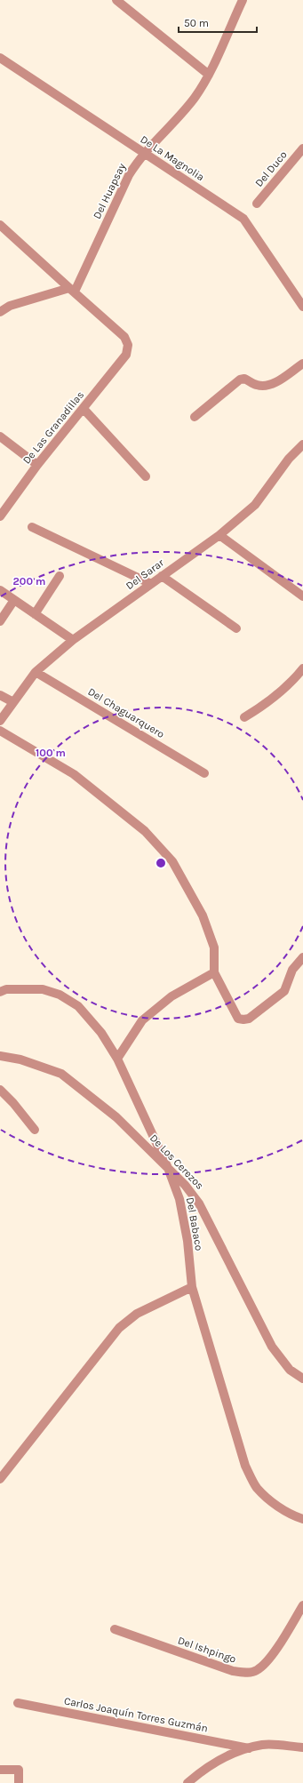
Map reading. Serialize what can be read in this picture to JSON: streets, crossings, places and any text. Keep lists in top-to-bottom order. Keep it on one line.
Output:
{"streets":{"street":["De La Magnolia","Del Duco","Del Huapsay","De Las Granadillas","Del Sarar","Del Chaguarquero","De Los Cerezos","Del Babaco","Del Ishpingo","Carlos Joaquín Torres Guzmán"]},"crossings":[["De La Magnolia","Del Huapsay"],["Del Huapsay","De Las Granadillas"],["Del Sarar","Del Chaguarquero"],["De Los Cerezos","Del Babaco"]],"scale_bar":"50 m","rings":["200 m","100 m"]}
